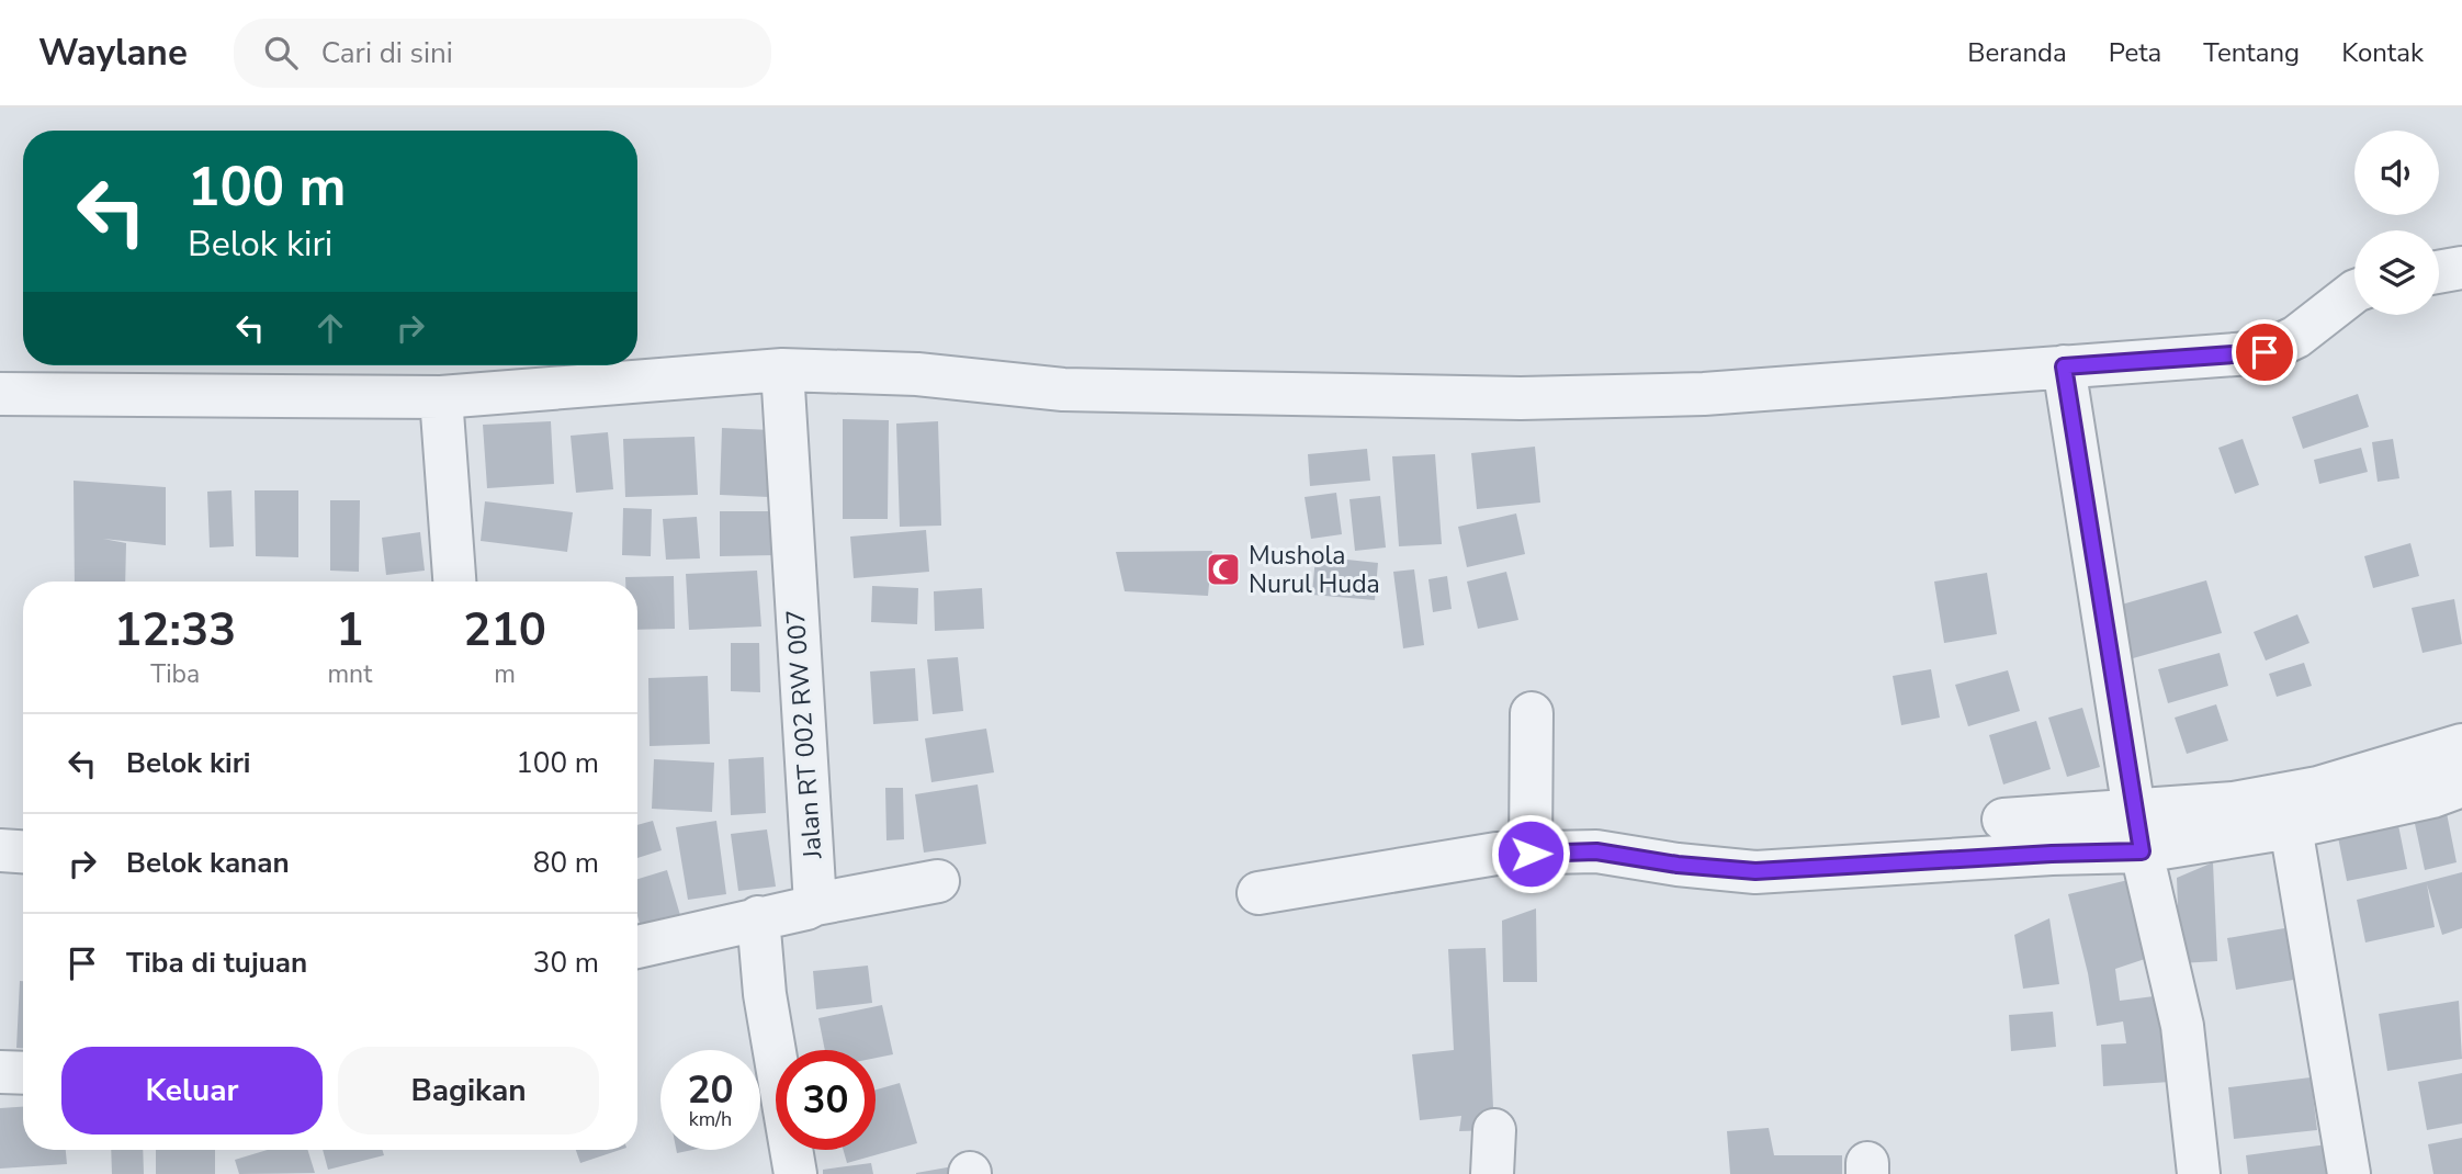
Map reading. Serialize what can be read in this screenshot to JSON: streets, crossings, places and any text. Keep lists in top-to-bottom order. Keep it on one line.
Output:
{"streets":{"street":["Jalan RT 002 RW 007"]},"places":{"mosque":["Mushola Nurul Huda"]},"page":{"header":"Waylane","search":"Cari di sini","nav":["Beranda","Peta","Tentang","Kontak"],"turn":["100 m","Belok kiri"],"eta":["12:33","Tiba","1","mnt","210","m"],"list":[{"name":"Belok kiri","value":"100 m"},{"name":"Belok kanan","value":"80 m"},{"name":"Tiba di tujuan","value":"30 m"}],"buttons":["Keluar","Bagikan"],"speed":"20 km/h","limit":"30"}}
